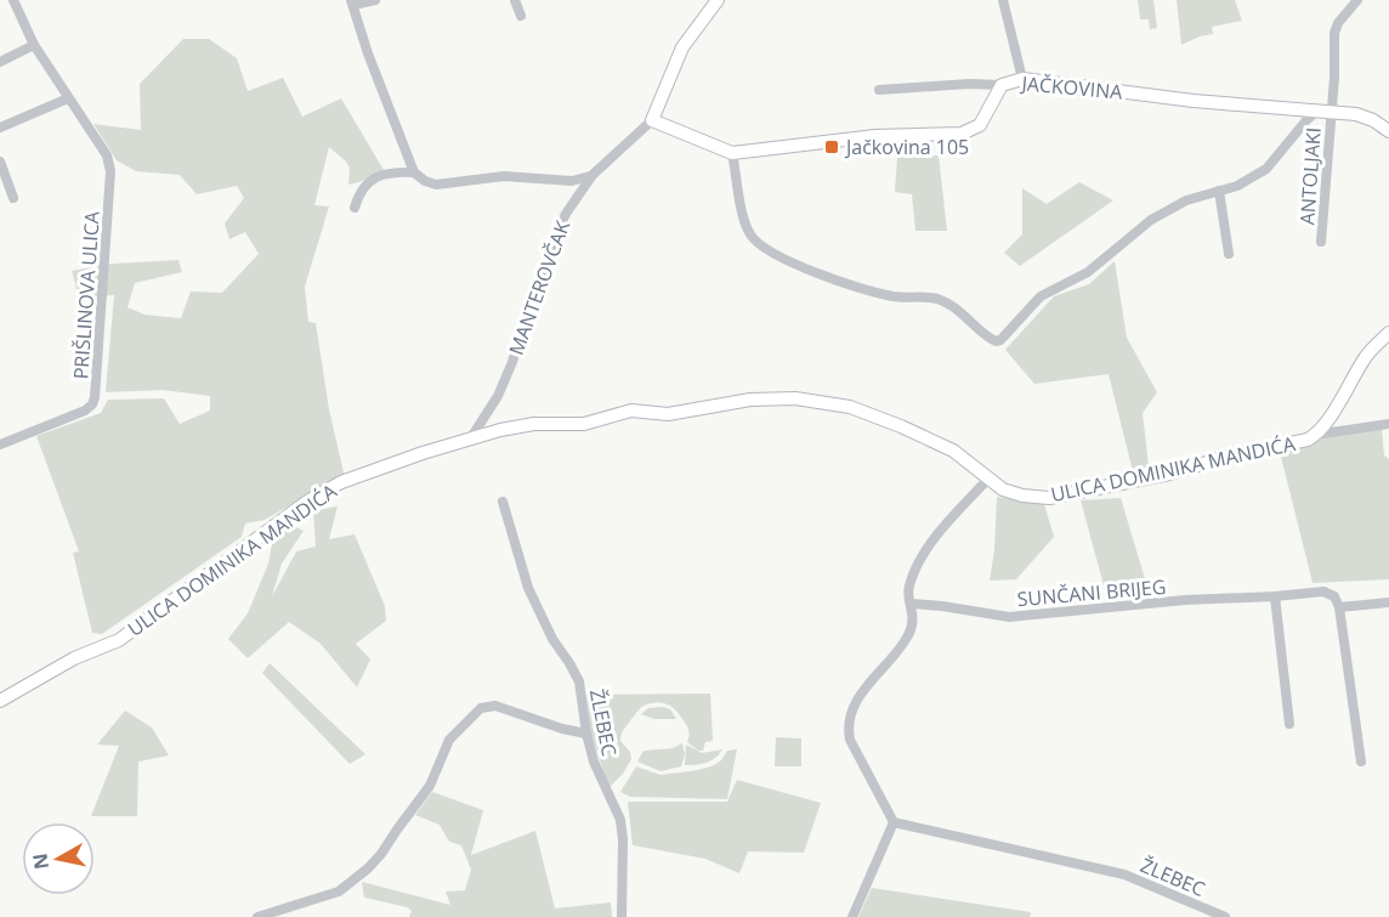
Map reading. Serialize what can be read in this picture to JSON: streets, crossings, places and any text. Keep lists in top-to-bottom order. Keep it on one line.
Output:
{"streets":{"street":["JAČKOVINA","ANTOLJAKI","MANTEROVČAK","PRIŠLINOVA ULICA","ULICA DOMINIKA MANDIĆA","SUNČANI BRIJEG","ŽLEBEC"]},"crossings":[["JAČKOVINA","ANTOLJAKI"],["JAČKOVINA","MANTEROVČAK"],["MANTEROVČAK","ULICA DOMINIKA MANDIĆA"]],"places":{"transit":["Jačkovina 105"]},"north":"left"}
